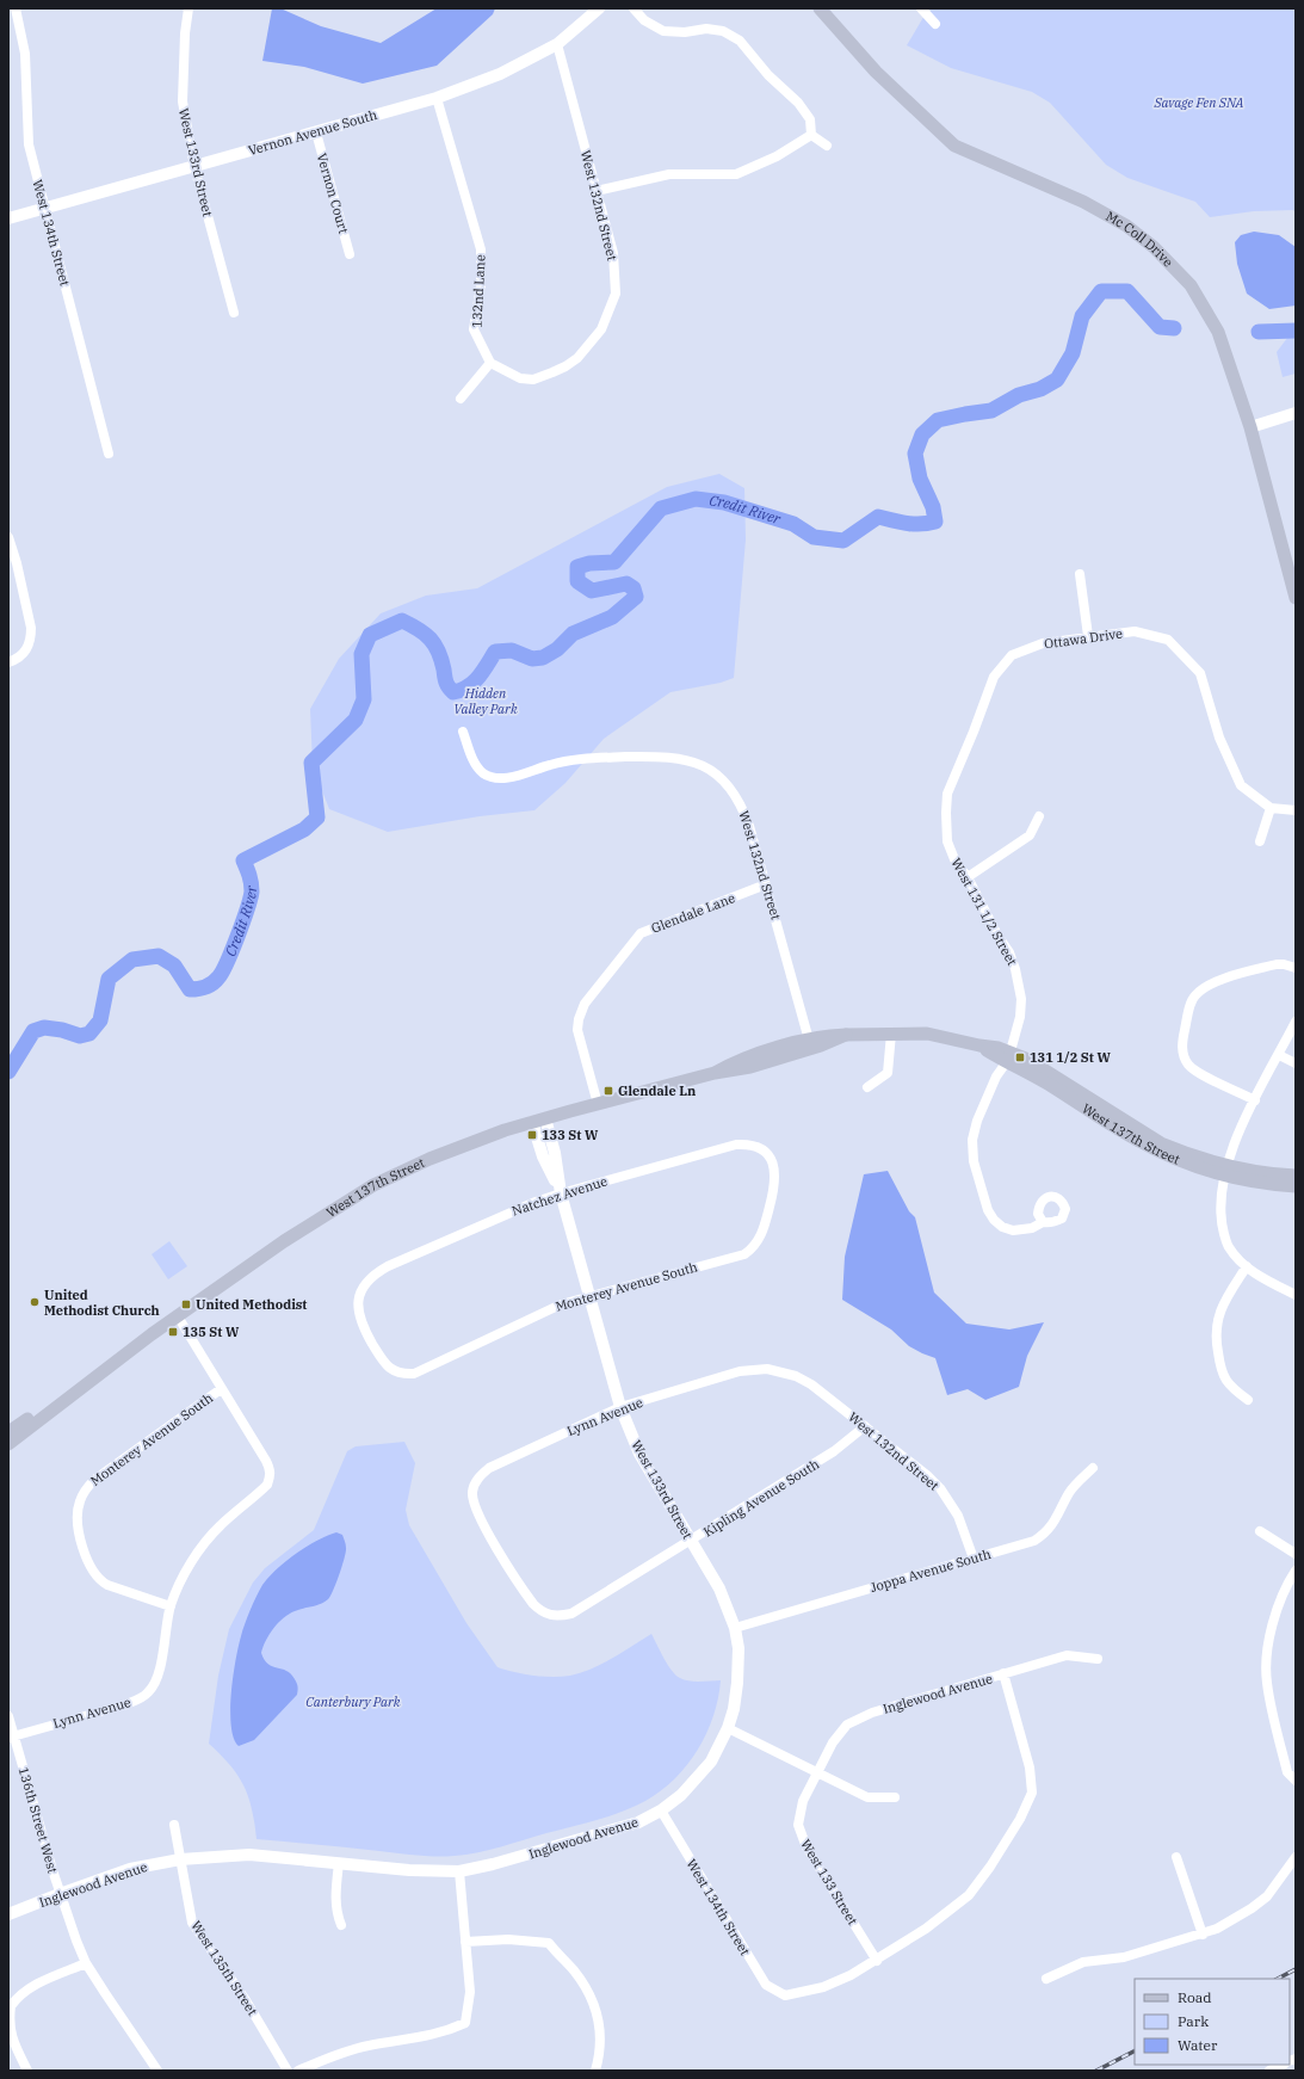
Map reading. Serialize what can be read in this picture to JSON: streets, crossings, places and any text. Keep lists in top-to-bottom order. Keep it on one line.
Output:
{"streets":{"main road":["Mc Coll Drive","West 137th Street"],"street":["Vernon Avenue South","West 133rd Street","Vernon Court","West 132nd Street","West 134th Street","132nd Lane","Ottawa Drive","West 131 1/2 Street","Glendale Lane","Natchez Avenue","Monterey Avenue South","Lynn Avenue","Kipling Avenue South","Joppa Avenue South","Inglewood Avenue","136th Street West","West 133 Street","West 135th Street"]},"crossings":[["Vernon Avenue South","West 133rd Street"],["Vernon Avenue South","Vernon Court"],["Vernon Avenue South","West 132nd Street"],["Vernon Avenue South","West 134th Street"],["Vernon Avenue South","132nd Lane"],["West 133rd Street","West 137th Street"],["West 133rd Street","Natchez Avenue"],["West 133rd Street","Monterey Avenue South"],["West 133rd Street","Lynn Avenue"],["West 133rd Street","Kipling Avenue South"],["West 133rd Street","Joppa Avenue South"],["West 133rd Street","Inglewood Avenue"],["West 132nd Street","132nd Lane"],["West 132nd Street","Glendale Lane"],["West 132nd Street","West 137th Street"],["West 132nd Street","Lynn Avenue"],["West 132nd Street","Kipling Avenue South"],["West 132nd Street","Joppa Avenue South"],["West 134th Street","Inglewood Avenue"],["West 134th Street","West 133 Street"],["Ottawa Drive","West 131 1/2 Street"],["West 131 1/2 Street","West 137th Street"],["Glendale Lane","West 137th Street"],["Natchez Avenue","Monterey Avenue South"],["Monterey Avenue South","Lynn Avenue"],["Lynn Avenue","Kipling Avenue South"],["Lynn Avenue","136th Street West"],["Inglewood Avenue","136th Street West"],["Inglewood Avenue","West 133 Street"],["Inglewood Avenue","West 135th Street"]],"water":["Credit River"],"parks":["Savage Fen SNA","Hidden Valley Park","Canterbury Park"],"places":{"transit":["131 1/2 St W","Glendale Ln","133 St W","United Methodist","135 St W"],"other":["United Methodist Church"]},"legend":["Road","Park","Water"]}
